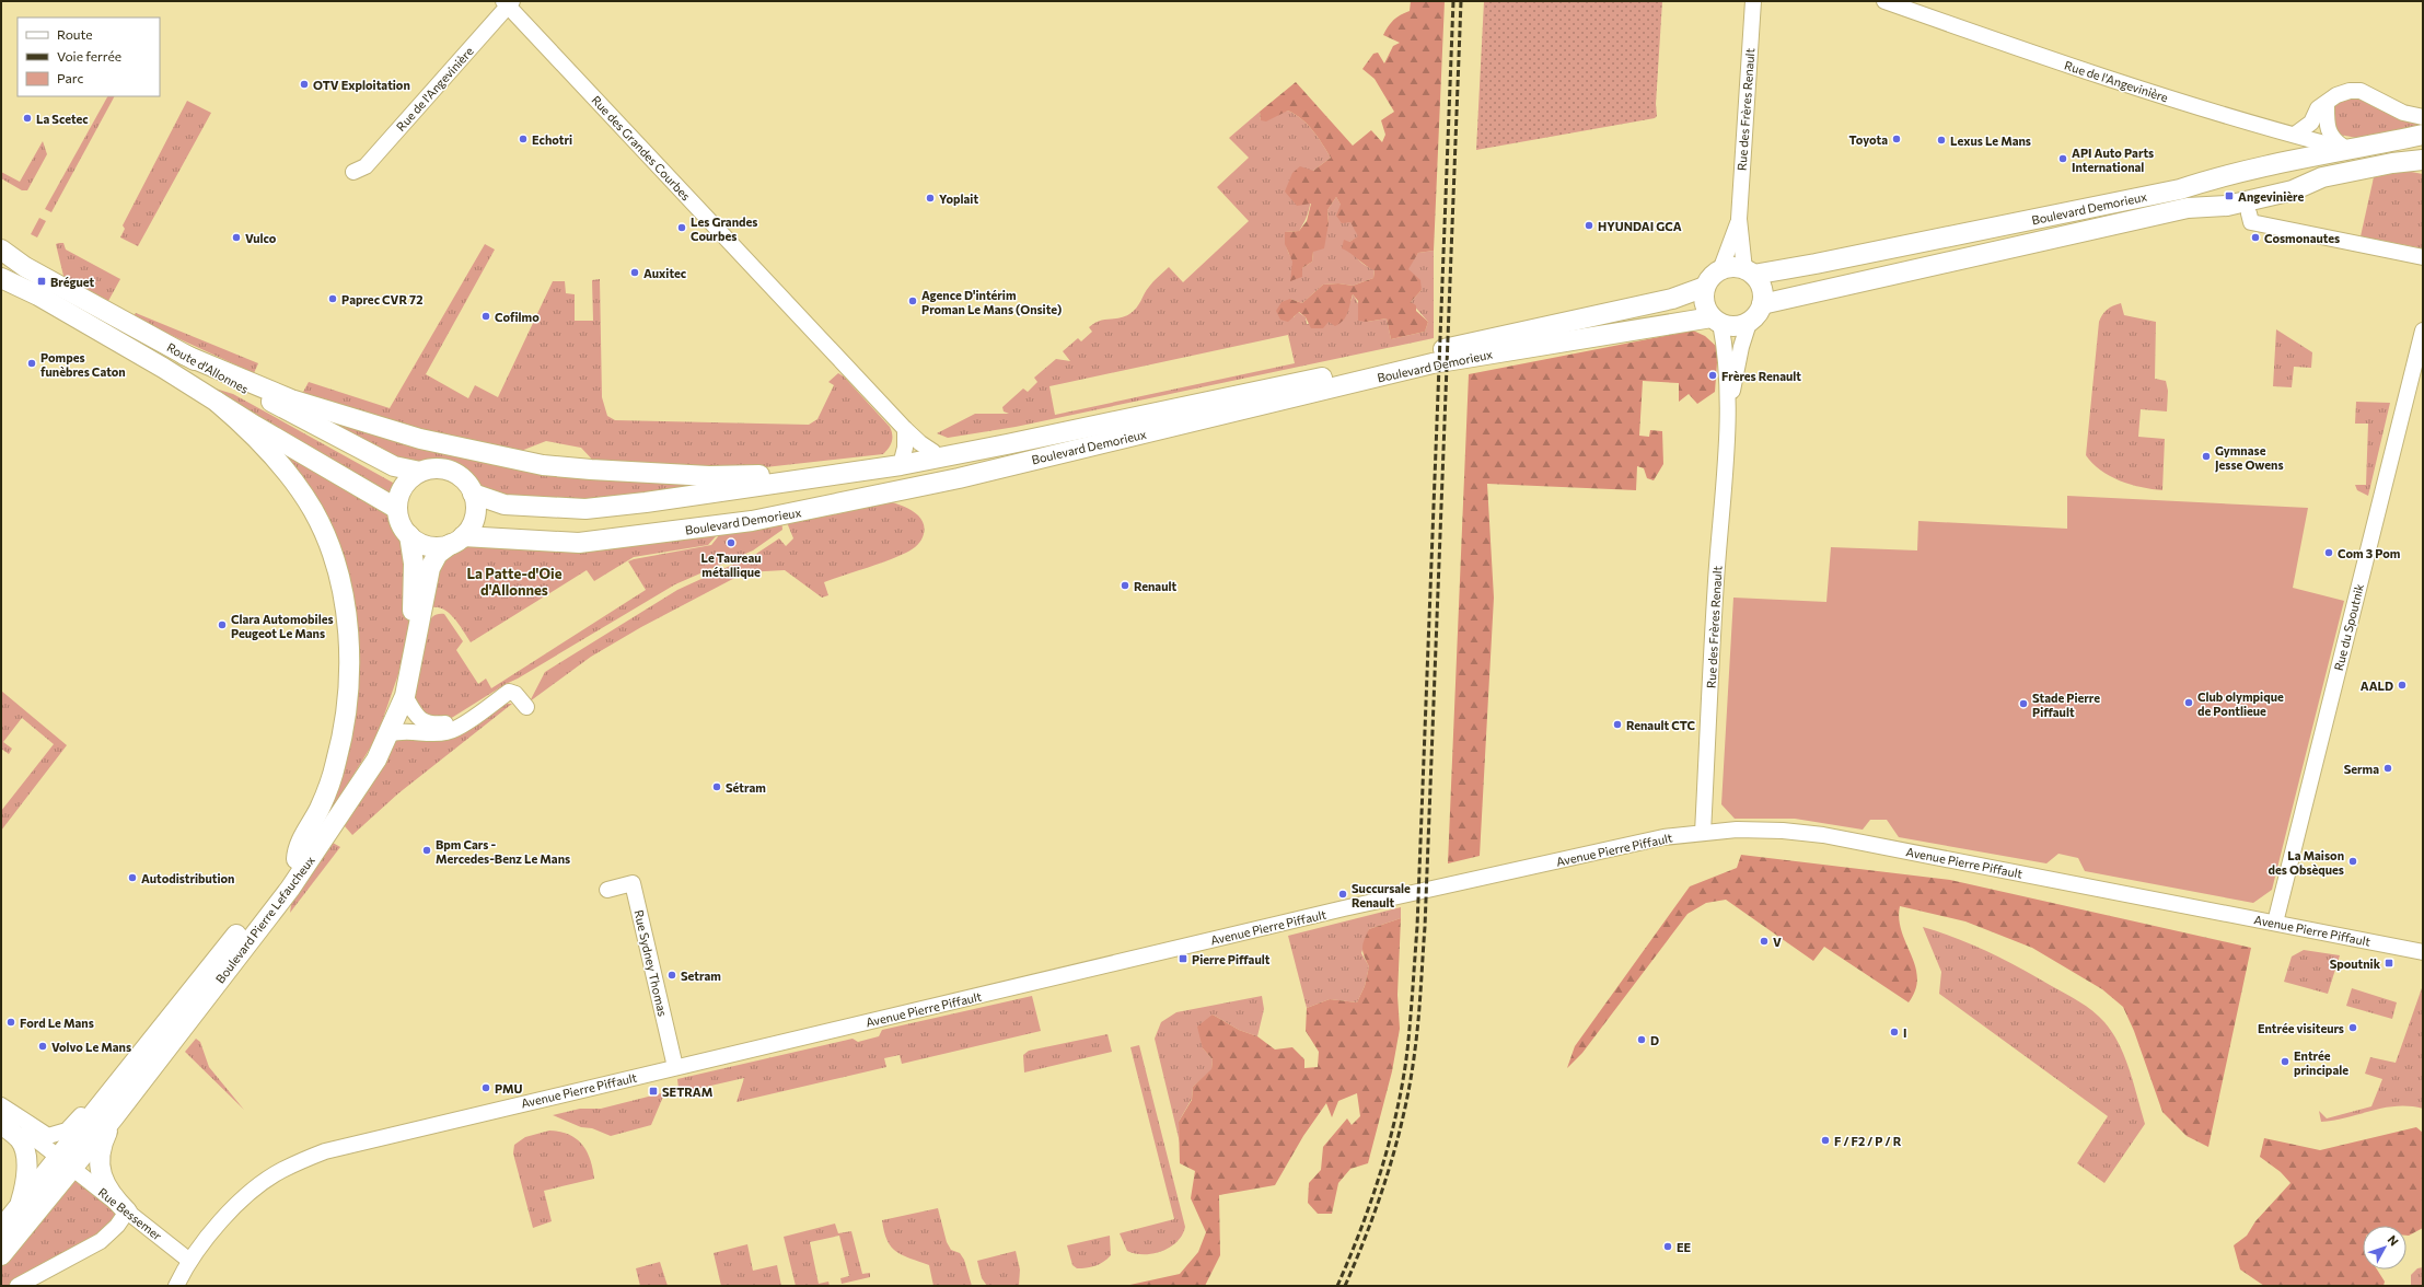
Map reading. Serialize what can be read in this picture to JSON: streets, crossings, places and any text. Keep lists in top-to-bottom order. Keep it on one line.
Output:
{"streets":{"main road":["Boulevard Demorieux","Route d'Allonnes","Boulevard Pierre Lefaucheux"],"street":["Rue de l'Angevinière","Rue des Frères Renault","Rue des Grandes Courbes","Rue du Spoutnik","Avenue Pierre Piffault","Rue Sydney Thomas","Rue Bessemer"]},"crossings":[["Rue de l'Angevinière","Rue des Grandes Courbes"],["Rue de l'Angevinière","Boulevard Demorieux"],["Rue des Frères Renault","Boulevard Demorieux"],["Rue des Frères Renault","Avenue Pierre Piffault"],["Boulevard Demorieux","Route d'Allonnes"],["Boulevard Demorieux","Boulevard Pierre Lefaucheux"],["Route d'Allonnes","Boulevard Pierre Lefaucheux"],["Rue du Spoutnik","Avenue Pierre Piffault"],["Avenue Pierre Piffault","Rue Sydney Thomas"],["Avenue Pierre Piffault","Rue Bessemer"],["Boulevard Pierre Lefaucheux","Rue Bessemer"]],"districts":["La Patte-d'Oie d'Allonnes"],"places":{"other":["OTV Exploitation","La Scetec","Echotri","Toyota","Lexus Le Mans","API Auto Parts International","Yoplait","HYUNDAI GCA","Les Grandes Courbes","Vulco","Cosmonautes","Auxitec","Paprec CVR 72","Agence D'intérim Proman Le Mans (Onsite)","Cofilmo","Pompes funèbres Caton","Frères Renault","Gymnase Jesse Owens","Le Taureau métallique","Com 3 Pom","Renault","Clara Automobiles Peugeot Le Mans","AALD","Club olympique de Pontlieue","Stade Pierre Piffault","Renault CTC","Serma","Sétram","Bpm Cars - Mercedes-Benz Le Mans","La Maison des Obsèques","Autodistribution","Succursale Renault","V","Setram","Ford Le Mans","Entrée visiteurs","I","D","Volvo Le Mans","Entrée principale","PMU","F / F2 / P / R","EE"],"transit":["Angevinière","Bréguet","Pierre Piffault","Spoutnik","SETRAM"]},"legend":["Route","Voie ferrée","Parc"],"north":"top right"}
